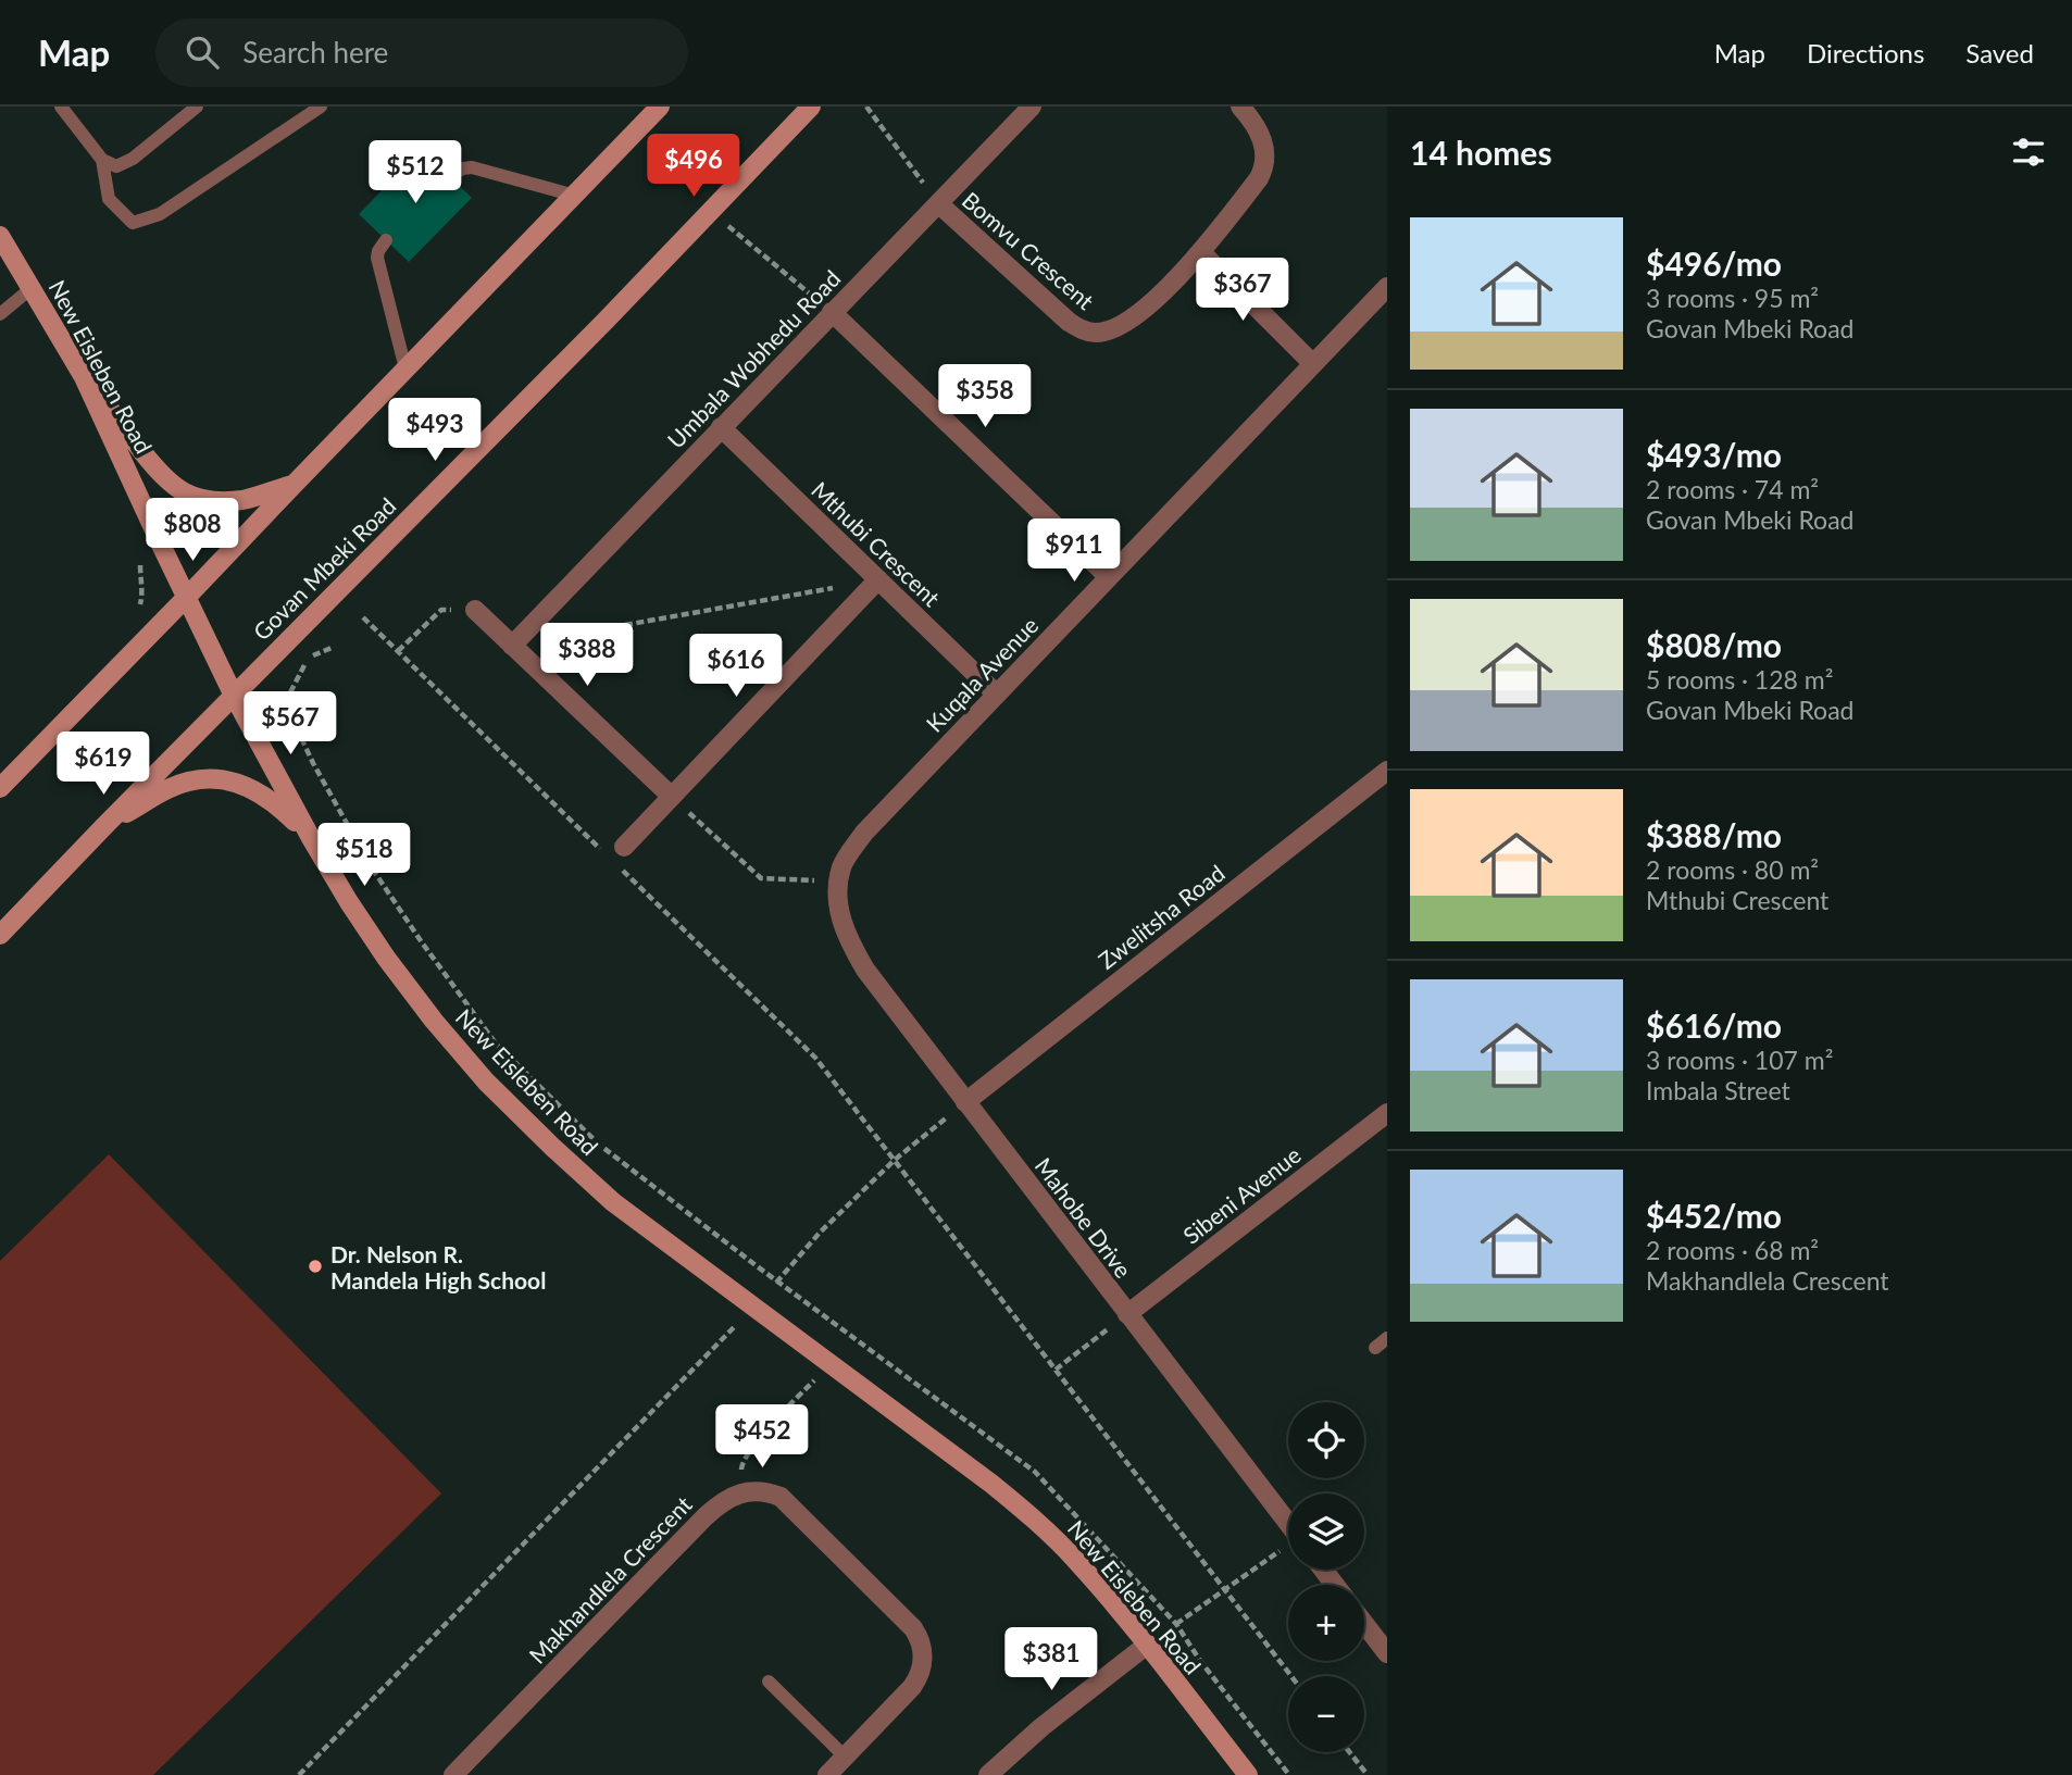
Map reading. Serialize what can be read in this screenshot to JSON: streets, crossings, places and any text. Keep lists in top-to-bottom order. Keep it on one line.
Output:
{"streets":{"main road":["New Eisleben Road","Govan Mbeki Road"],"street":["Bomvu Crescent","Umbala Wobhedu Road","Mthubi Crescent","Kuqala Avenue","Zwelitsha Road","Sibeni Avenue","Mahobe Drive","Makhandlela Crescent"]},"crossings":[["Bomvu Crescent","Umbala Wobhedu Road"],["Umbala Wobhedu Road","Mthubi Crescent"],["New Eisleben Road","Govan Mbeki Road"],["Mthubi Crescent","Kuqala Avenue"],["Kuqala Avenue","Mahobe Drive"],["Zwelitsha Road","Mahobe Drive"],["Sibeni Avenue","Mahobe Drive"]],"places":["Dr. Nelson R. Mandela High School"],"page":{"header":"Map","search":"Search here","nav":["Map","Directions","Saved"],"heading":"14 homes","price":["$496","$512","$367","$358","$493","$808","$911","$388","$616","$567","$619","$518","$452","$381"],"list":[{"name":"$496/mo","note":"3 rooms · 95 m² · Govan Mbeki Road"},{"name":"$493/mo","note":"2 rooms · 74 m² · Govan Mbeki Road"},{"name":"$808/mo","note":"5 rooms · 128 m² · Govan Mbeki Road"},{"name":"$388/mo","note":"2 rooms · 80 m² · Mthubi Crescent"},{"name":"$616/mo","note":"3 rooms · 107 m² · Imbala Street"},{"name":"$452/mo","note":"2 rooms · 68 m² · Makhandlela Crescent"}],"map_buttons":["+","−"]}}
